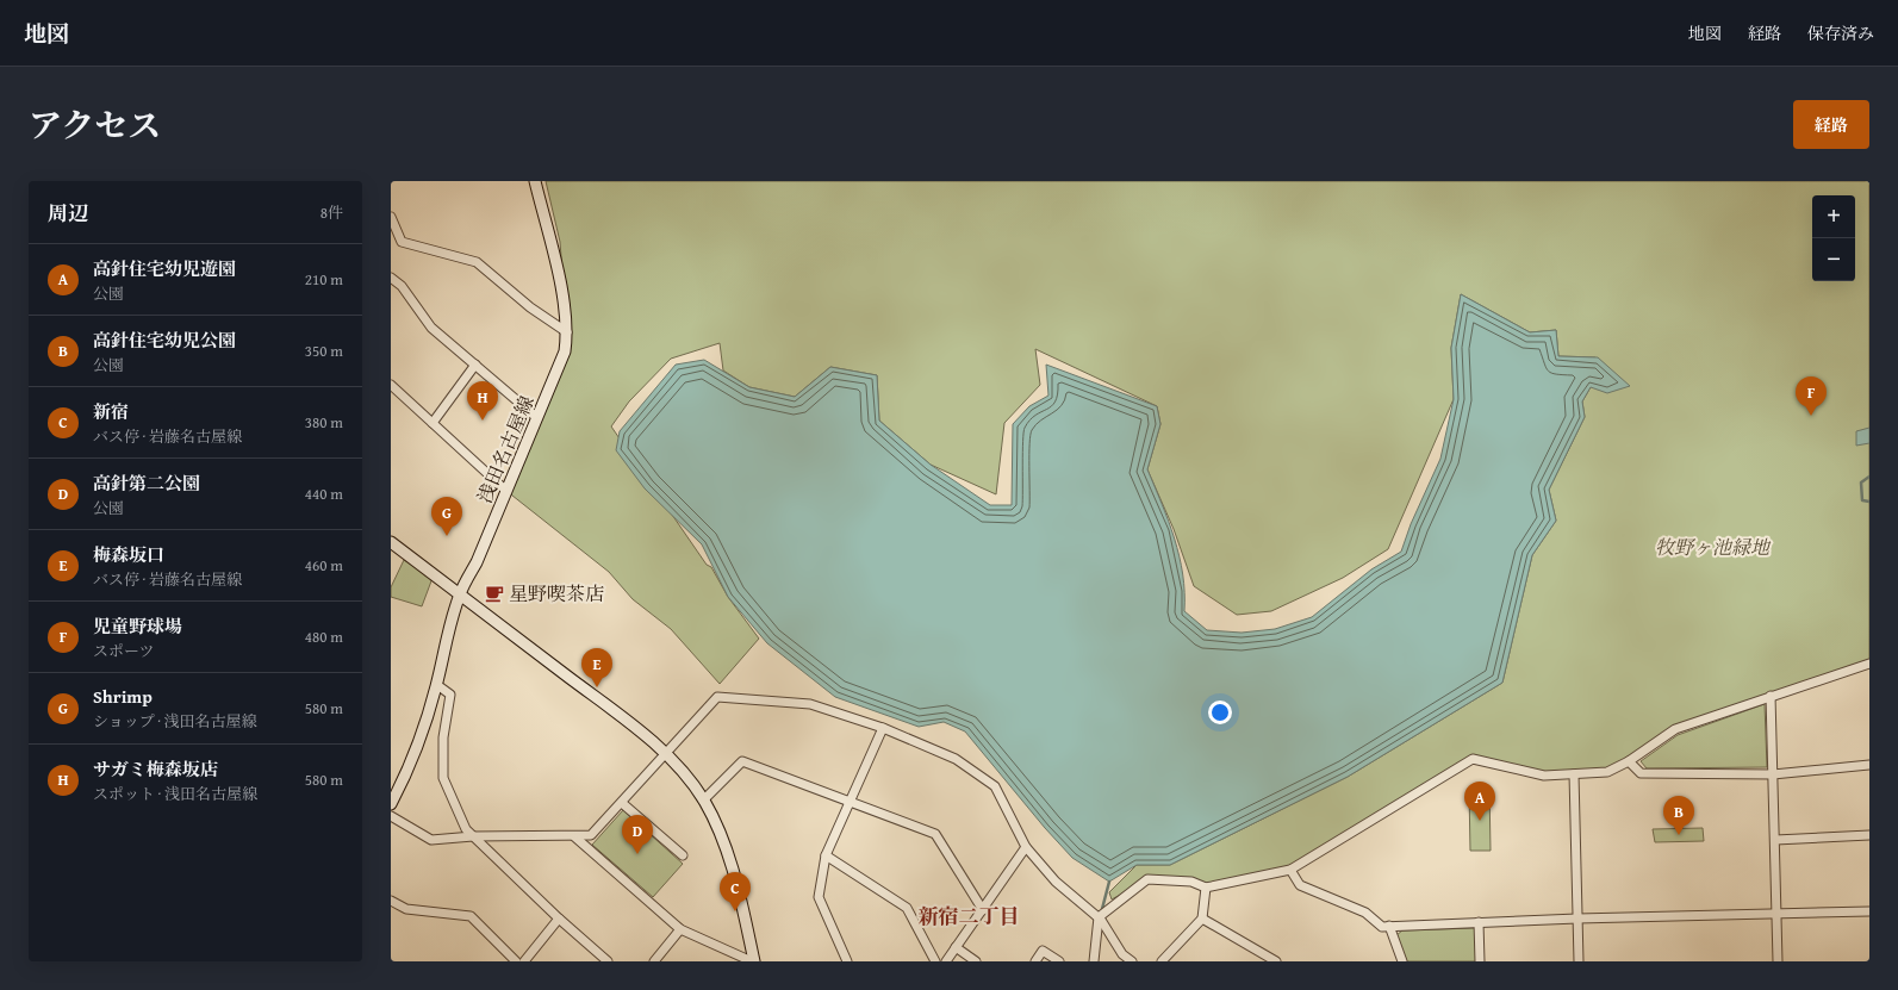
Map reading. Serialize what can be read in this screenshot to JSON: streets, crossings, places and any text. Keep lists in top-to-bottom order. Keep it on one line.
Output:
{"streets":{"main road":["浅田名古屋線"]},"districts":["新宿二丁目"],"parks":["牧野ヶ池緑地"],"places":{"cafe":["星野喫茶店"]},"page":{"header":"地図","nav":["地図","経路","保存済み"],"title":"アクセス","buttons":"経路","heading":["周辺","8件"],"map_buttons":["+","−"],"list":[{"mark":"A","name":"高針住宅幼児遊園","note":"公園","value":"210 m"},{"mark":"B","name":"高針住宅幼児公園","note":"公園","value":"350 m"},{"mark":"C","name":"新宿","note":"バス停 · 岩藤名古屋線","value":"380 m"},{"mark":"D","name":"高針第二公園","note":"公園","value":"440 m"},{"mark":"E","name":"梅森坂口","note":"バス停 · 岩藤名古屋線","value":"460 m"},{"mark":"F","name":"児童野球場","note":"スポーツ","value":"480 m"},{"mark":"G","name":"Shrimp","note":"ショップ · 浅田名古屋線","value":"580 m"},{"mark":"H","name":"サガミ梅森坂店","note":"スポット · 浅田名古屋線","value":"580 m"}],"pins":["F","H","G","E","A","B","D","C"]}}
